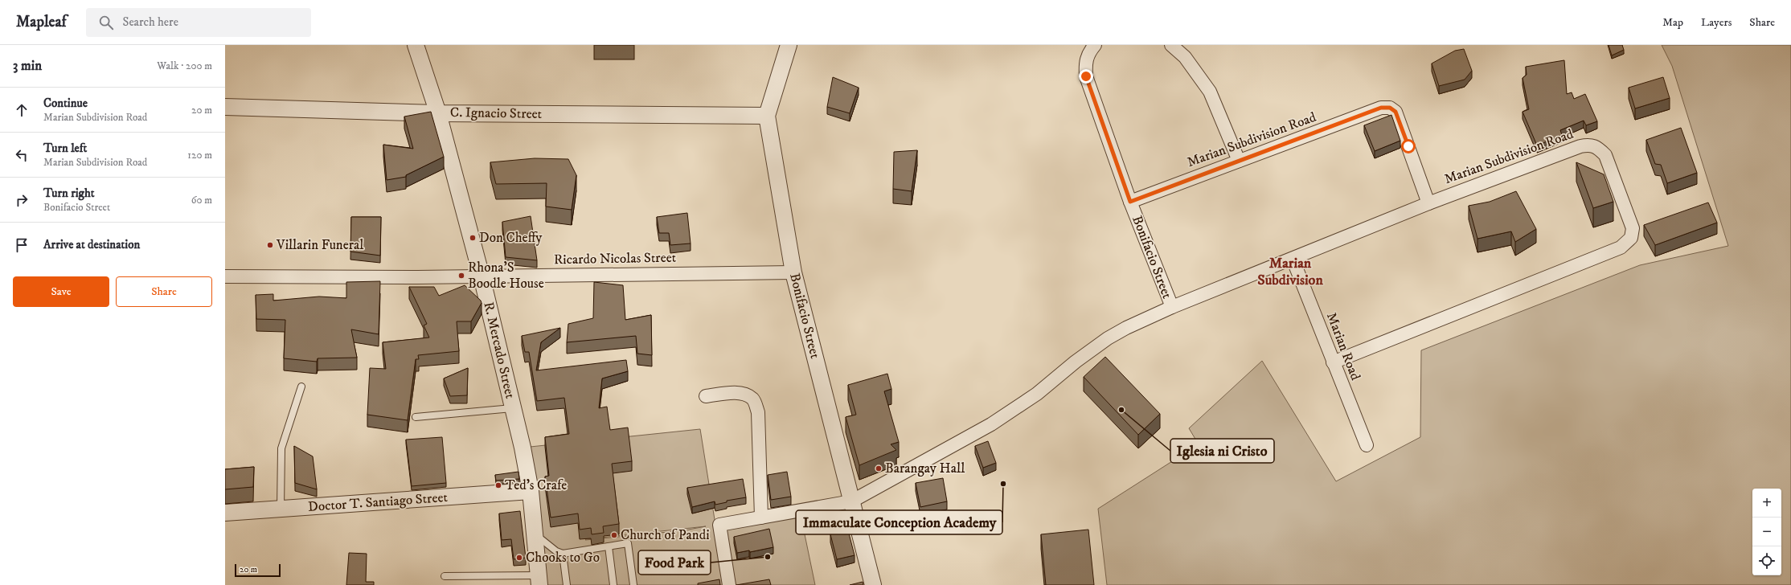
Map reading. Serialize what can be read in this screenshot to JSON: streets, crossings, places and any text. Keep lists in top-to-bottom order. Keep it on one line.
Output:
{"streets":{"street":["C. Ignacio Street","Marian Subdivision Road","Bonifacio Street","Ricardo Nicolas Street","Marian Road","R. Mercado Street","Doctor T. Santiago Street"]},"crossings":[["C. Ignacio Street","Bonifacio Street"],["C. Ignacio Street","R. Mercado Street"],["Marian Subdivision Road","Bonifacio Street"],["Marian Subdivision Road","Marian Road"],["Bonifacio Street","Ricardo Nicolas Street"],["Ricardo Nicolas Street","R. Mercado Street"],["R. Mercado Street","Doctor T. Santiago Street"]],"districts":["Marian Subdivision"],"places":["Don Cheffy","Villarin Funeral","Rhona’S Boodle House","Iglesia ni Cristo","Barangay Hall","Immaculate Conception Academy","Ted's Crafe","Church of Pandi","Food Park","Chooks to Go"],"scale_bar":"20 m","page":{"header":"Mapleaf","search":"Search here","nav":["Map","Layers","Share"],"heading":["3 min","Walk · 200 m"],"list":[["Continue","Marian Subdivision Road","20 m"],["Turn left","Marian Subdivision Road","120 m"],["Turn right","Bonifacio Street","60 m"],"Arrive at destination"],"buttons":["Save","Share"],"map_buttons":["+","−"],"scale":"20 m"}}
